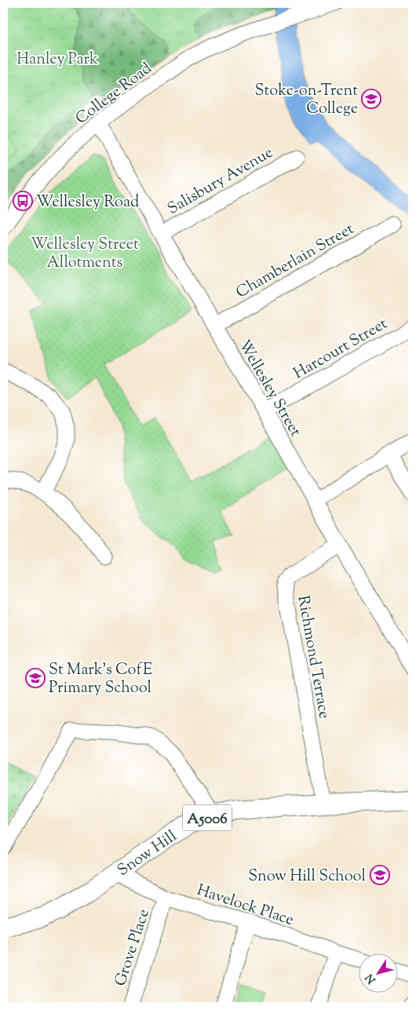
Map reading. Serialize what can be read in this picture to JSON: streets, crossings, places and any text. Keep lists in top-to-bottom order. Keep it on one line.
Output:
{"streets":{"main road":["A5006","Snow Hill"],"street":["College Road","Salisbury Avenue","Chamberlain Street","Harcourt Street","Wellesley Street","Richmond Terrace","Havelock Place","Grove Place"]},"crossings":[["College Road","Wellesley Street"],["Salisbury Avenue","Wellesley Street"],["Chamberlain Street","Wellesley Street"],["Harcourt Street","Wellesley Street"],["Wellesley Street","Richmond Terrace"],["Richmond Terrace","Snow Hill"],["Snow Hill","Havelock Place"],["Havelock Place","Grove Place"]],"parks":["Hanley Park","Wellesley Street Allotments"],"places":{"school or university":["Stoke-on-Trent College","St Mark's CofE Primary School","Snow Hill School"],"bus stop":["Wellesley Road"]},"north":"bottom left"}
